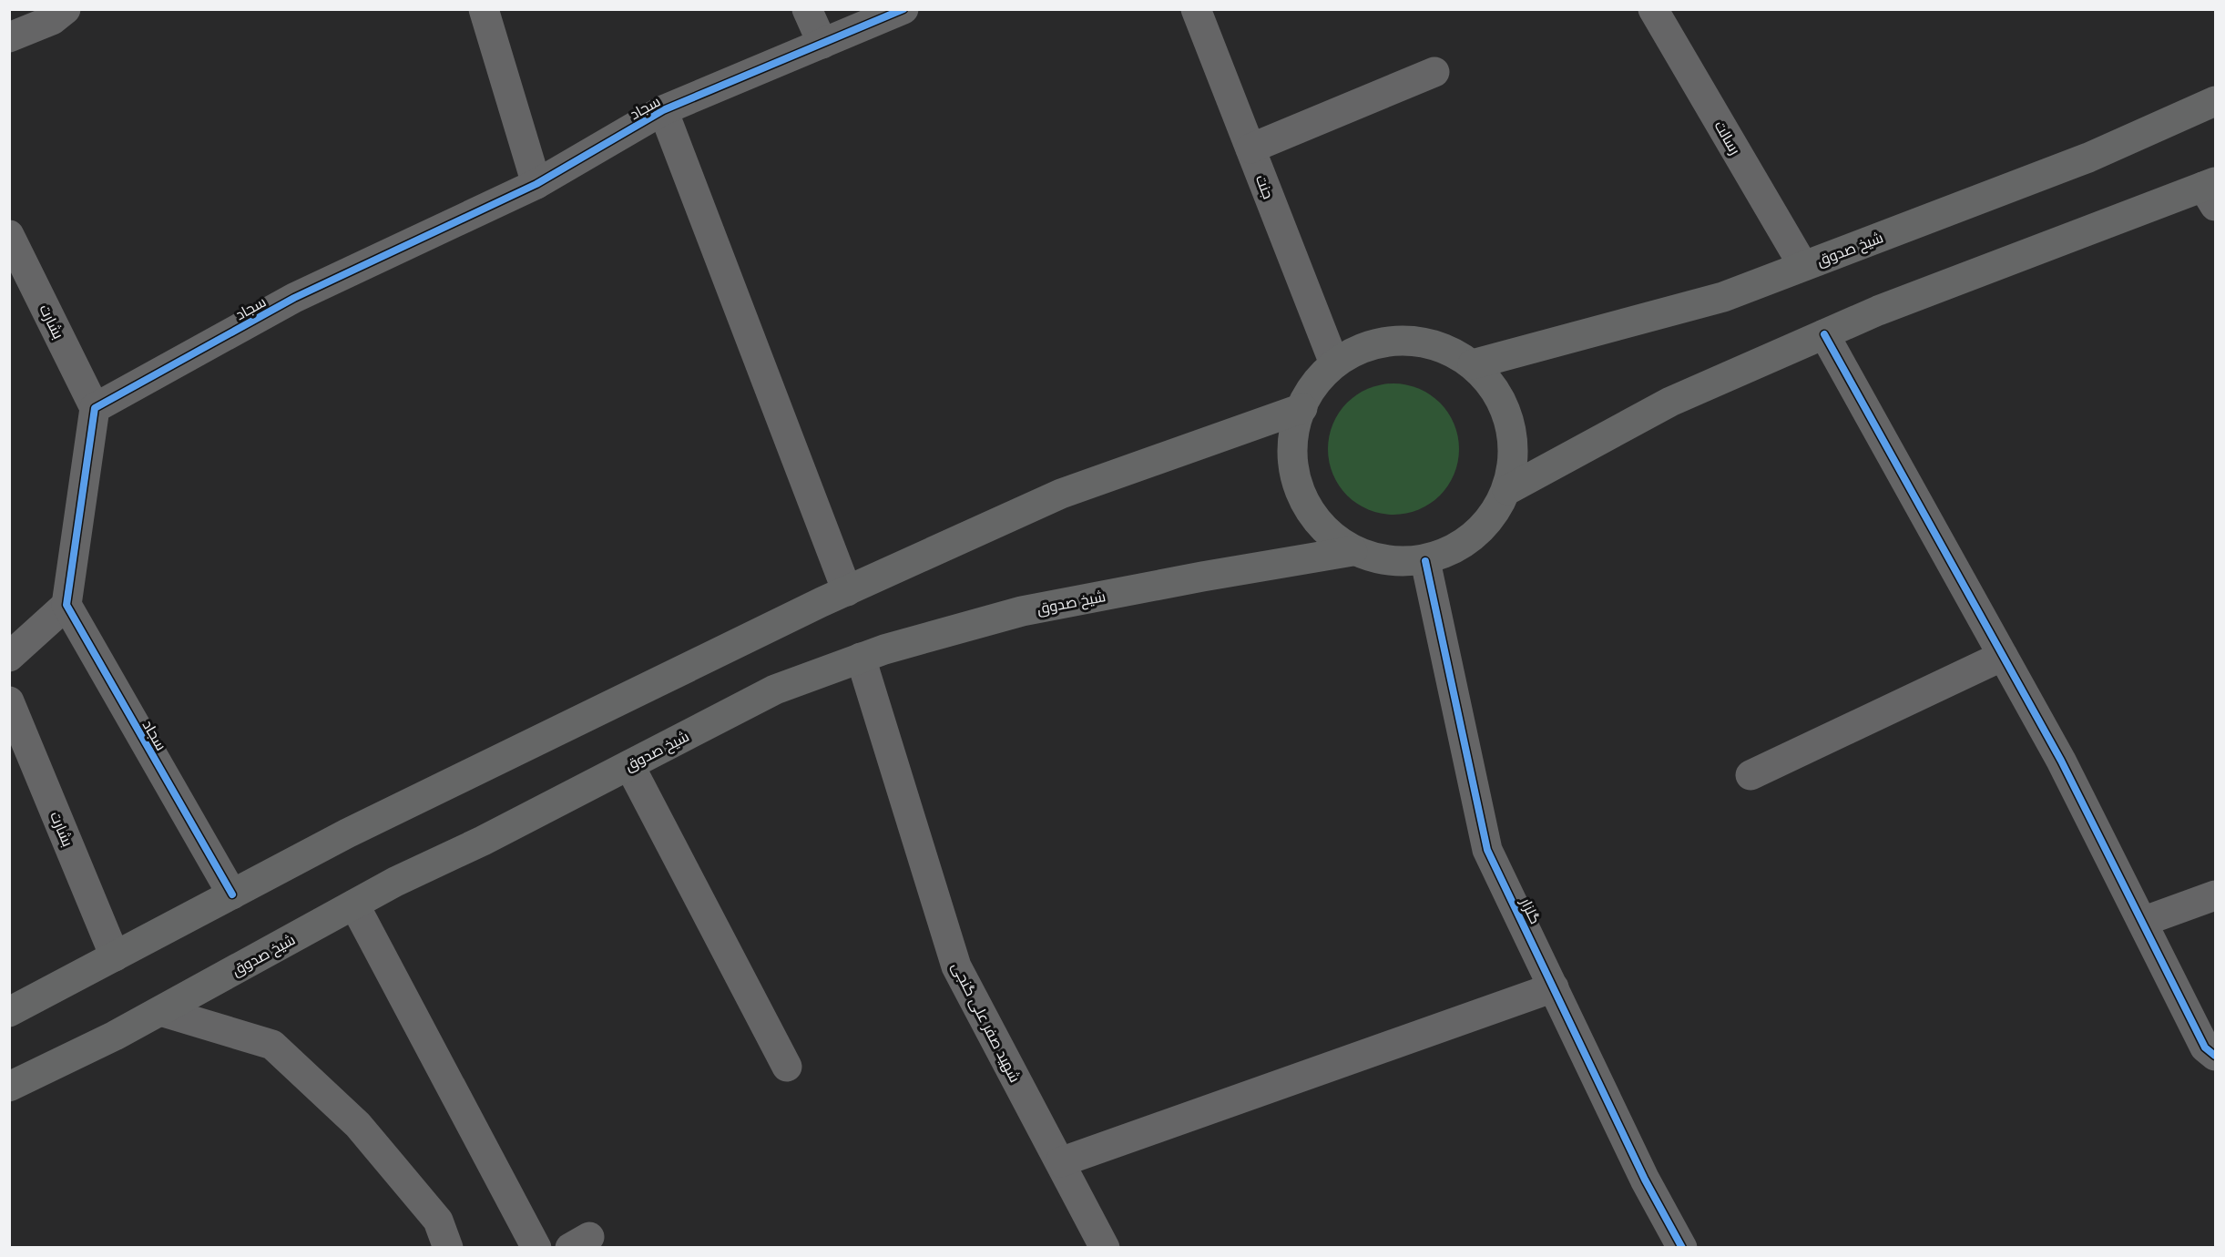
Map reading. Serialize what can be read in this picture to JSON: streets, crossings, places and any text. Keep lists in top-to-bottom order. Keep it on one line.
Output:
{"streets":{"main road":["شیخ صدوق"],"street":["سجاد","رسالت","جنت","بشارت","گلزار","شهید صفر علی گنجی"]},"crossings":[["سجاد","بشارت"],["رسالت","شیخ صدوق"],["شیخ صدوق","شهید صفر علی گنجی"]]}
